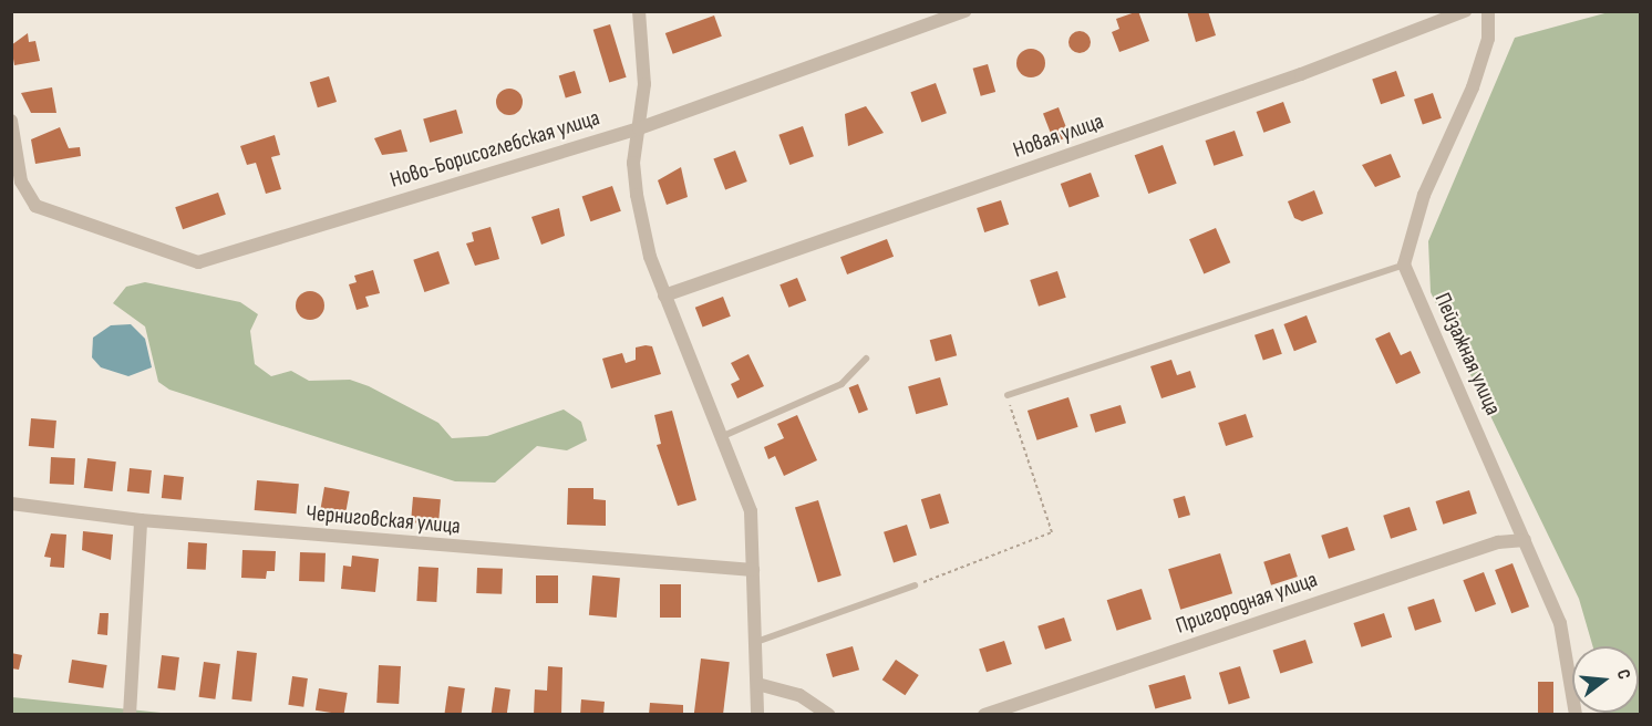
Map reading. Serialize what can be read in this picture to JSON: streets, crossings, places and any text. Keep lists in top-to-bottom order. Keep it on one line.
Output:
{"streets":{"street":["Новая улица","Ново-Борисоглебская улица","Пейзажная улица","Черниговская улица","Пригородная улица"]},"crossings":[["Пейзажная улица","Пригородная улица"]],"north":"right"}
